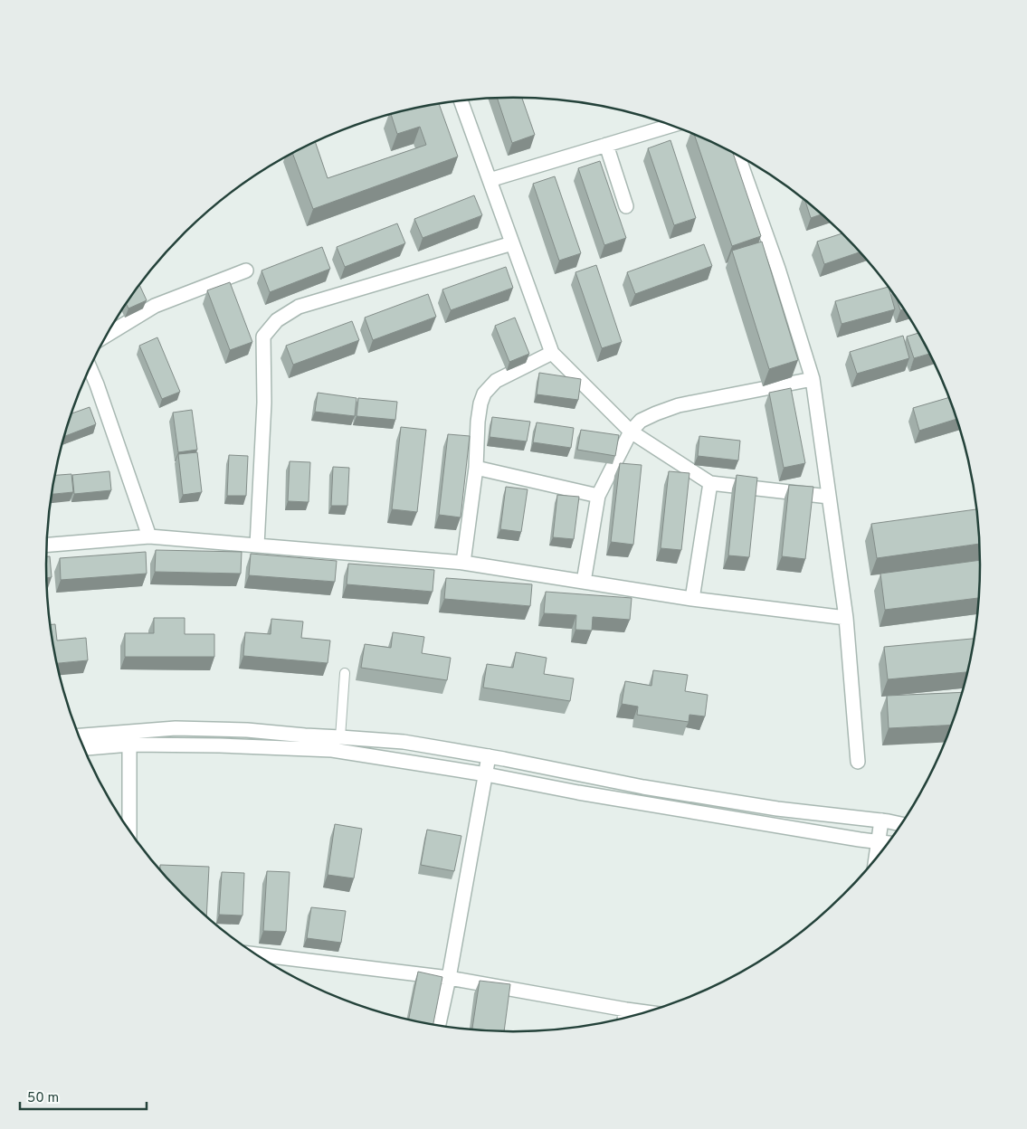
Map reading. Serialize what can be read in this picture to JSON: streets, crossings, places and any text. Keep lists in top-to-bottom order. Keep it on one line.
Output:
{"scale_bar":"50 m"}
